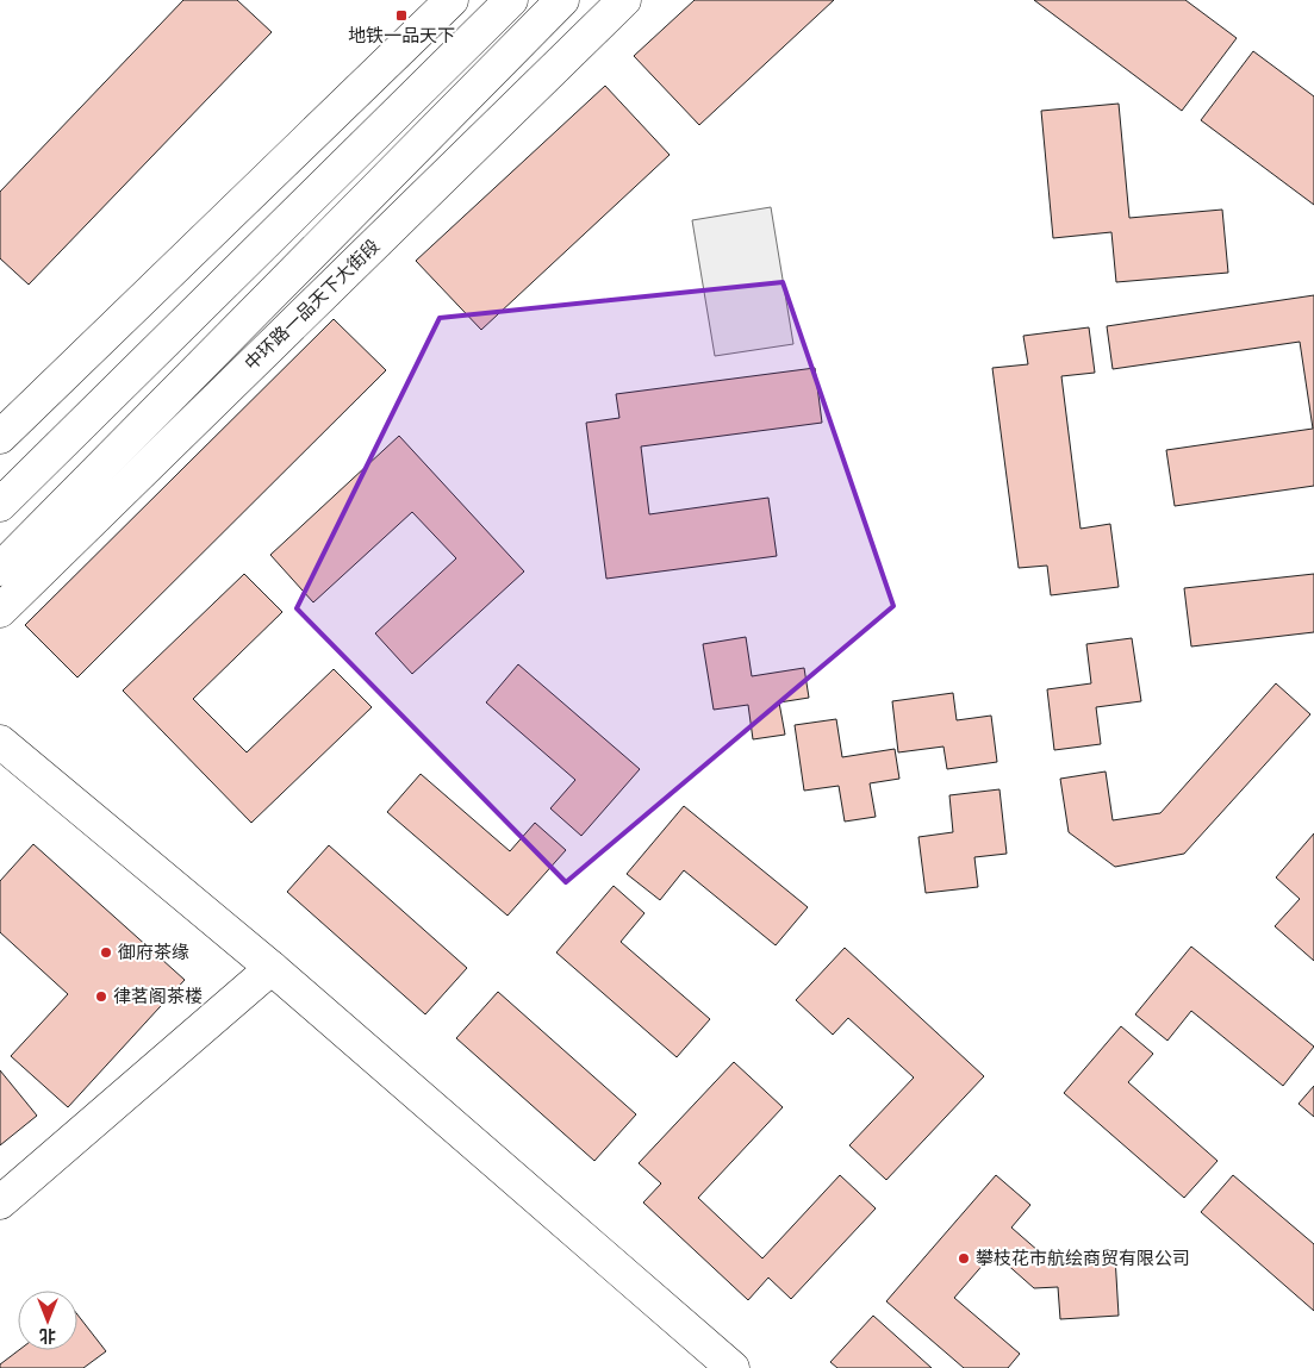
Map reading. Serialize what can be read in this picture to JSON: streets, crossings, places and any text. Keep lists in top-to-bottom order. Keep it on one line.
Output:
{"streets":{"main road":["中环路一品天下大街段"]},"places":{"transit":["地铁一品天下"],"other":["御府茶缘","律茗阁茶楼","攀枝花市航绘商贸有限公司"]},"north":"bottom"}
